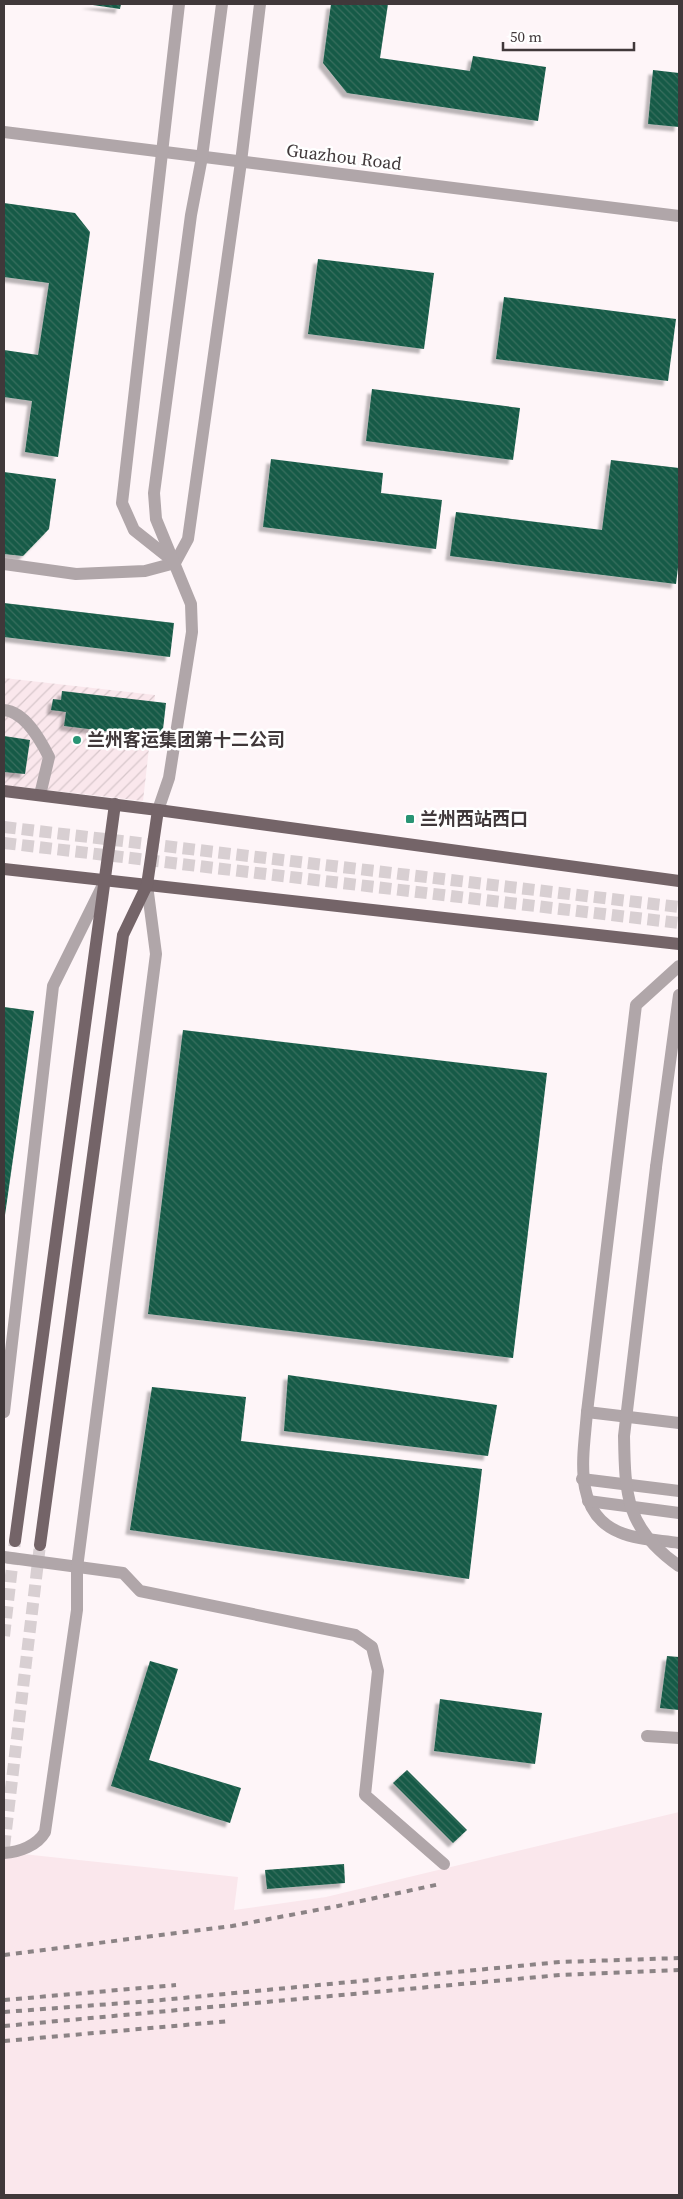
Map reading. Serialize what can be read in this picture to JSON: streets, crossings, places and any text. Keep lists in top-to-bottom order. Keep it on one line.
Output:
{"streets":{"street":["Guazhou Road"]},"places":{"other":["兰州客运集团第十二公司"],"transit":["兰州西站西口"]},"scale_bar":"50 m"}
